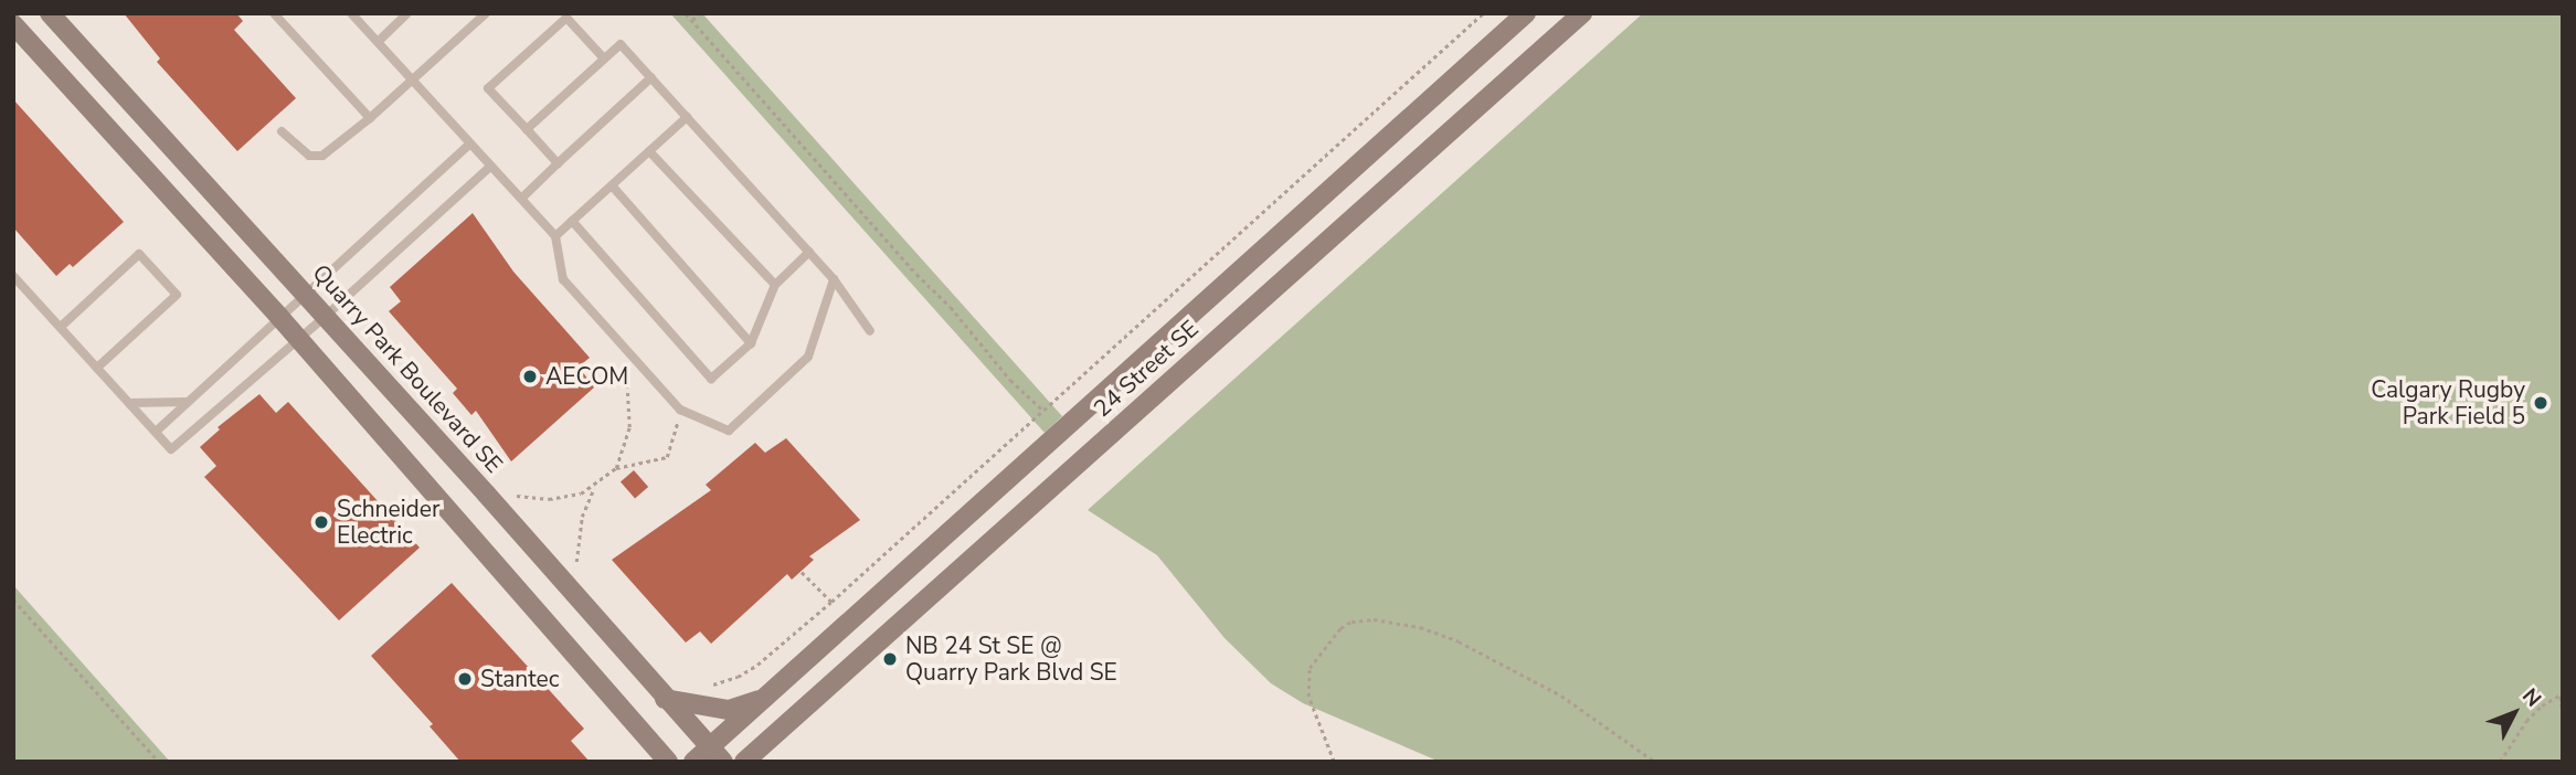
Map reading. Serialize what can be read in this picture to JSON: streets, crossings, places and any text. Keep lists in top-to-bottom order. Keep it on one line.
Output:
{"streets":{"main road":["Quarry Park Boulevard SE","24 Street SE"]},"crossings":[["Quarry Park Boulevard SE","24 Street SE"]],"places":["AECOM","Calgary Rugby Park Field 5","Schneider Electric","NB 24 St SE @ Quarry Park Blvd SE","Stantec"],"north":"top right"}
